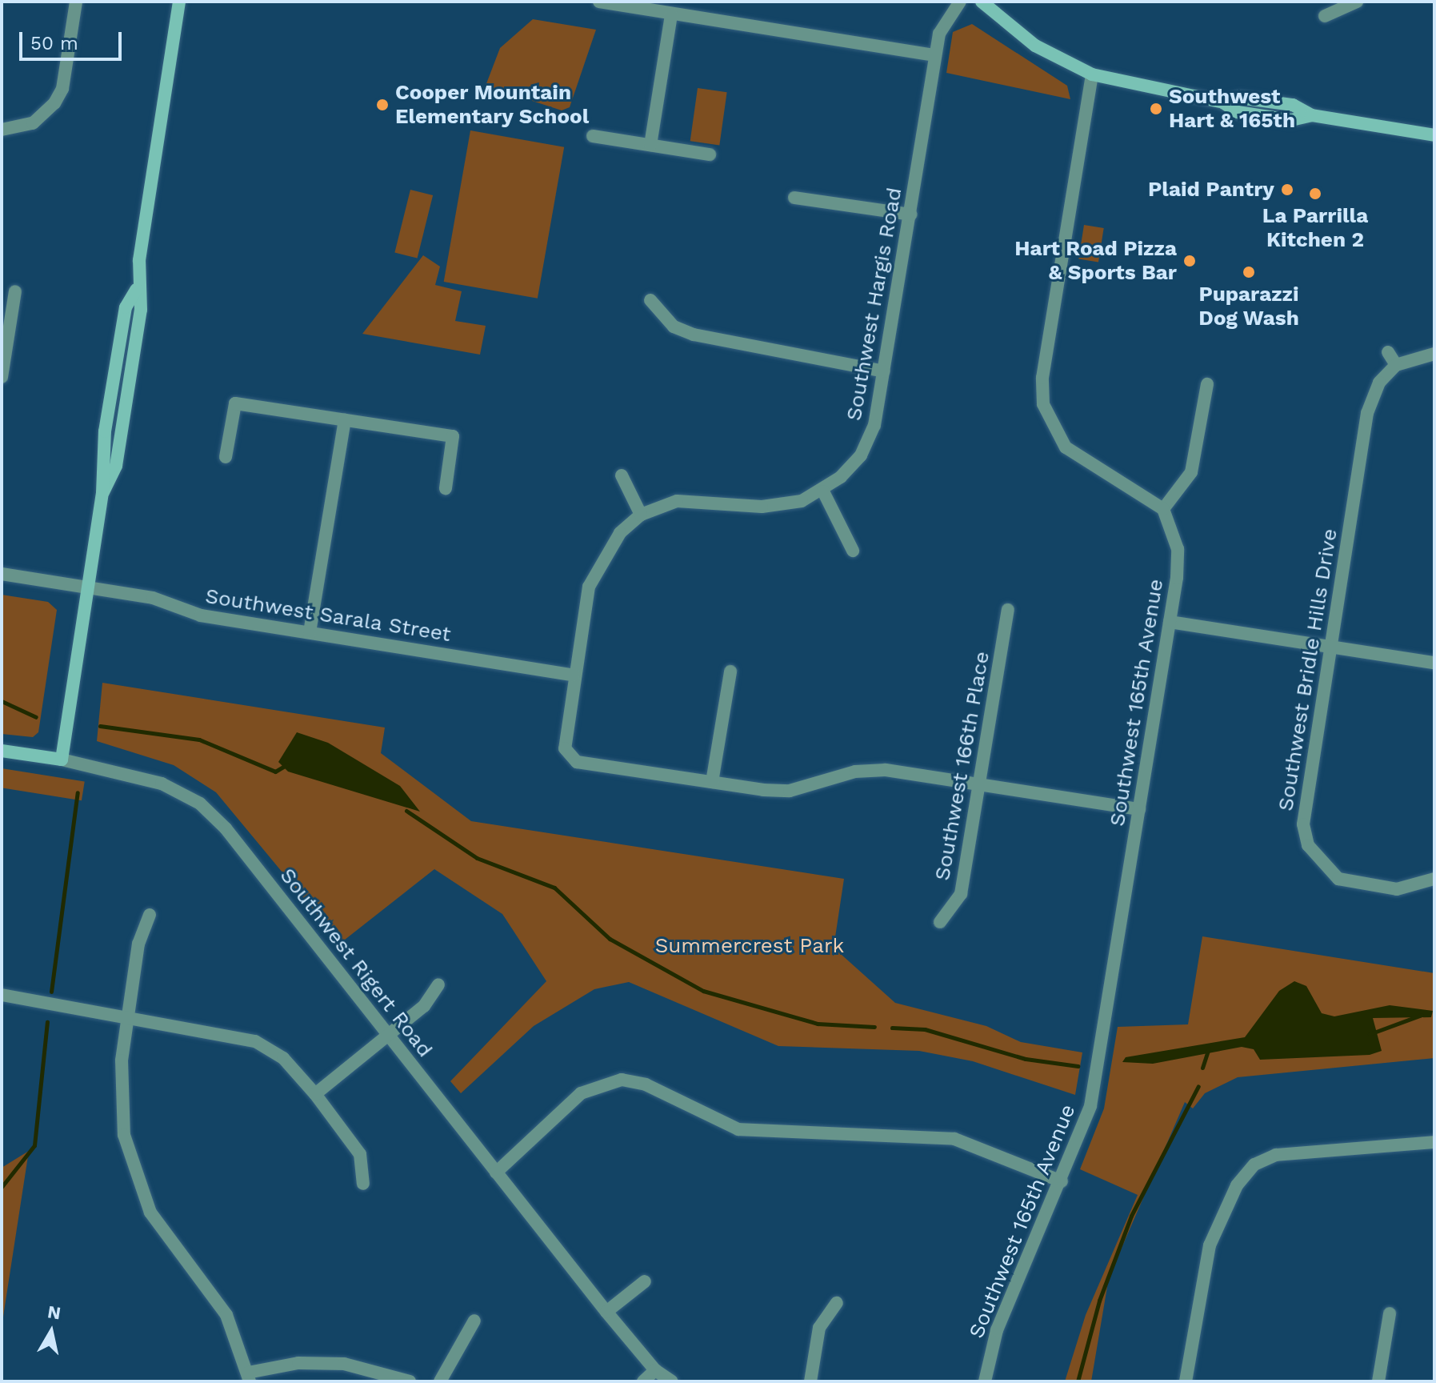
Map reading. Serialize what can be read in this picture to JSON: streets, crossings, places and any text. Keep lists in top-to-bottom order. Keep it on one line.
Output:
{"streets":{"main road":["Southwest Rigert Road"],"street":["Southwest Hargis Road","Southwest Sarala Street","Southwest Bridle Hills Drive","Southwest 165th Avenue","Southwest 166th Place"]},"parks":["Summercrest Park"],"places":["Cooper Mountain Elementary School","Southwest Hart & 165th","Plaid Pantry","La Parrilla Kitchen 2","Hart Road Pizza & Sports Bar","Puparazzi Dog Wash"],"scale_bar":"50 m","north":"top"}
